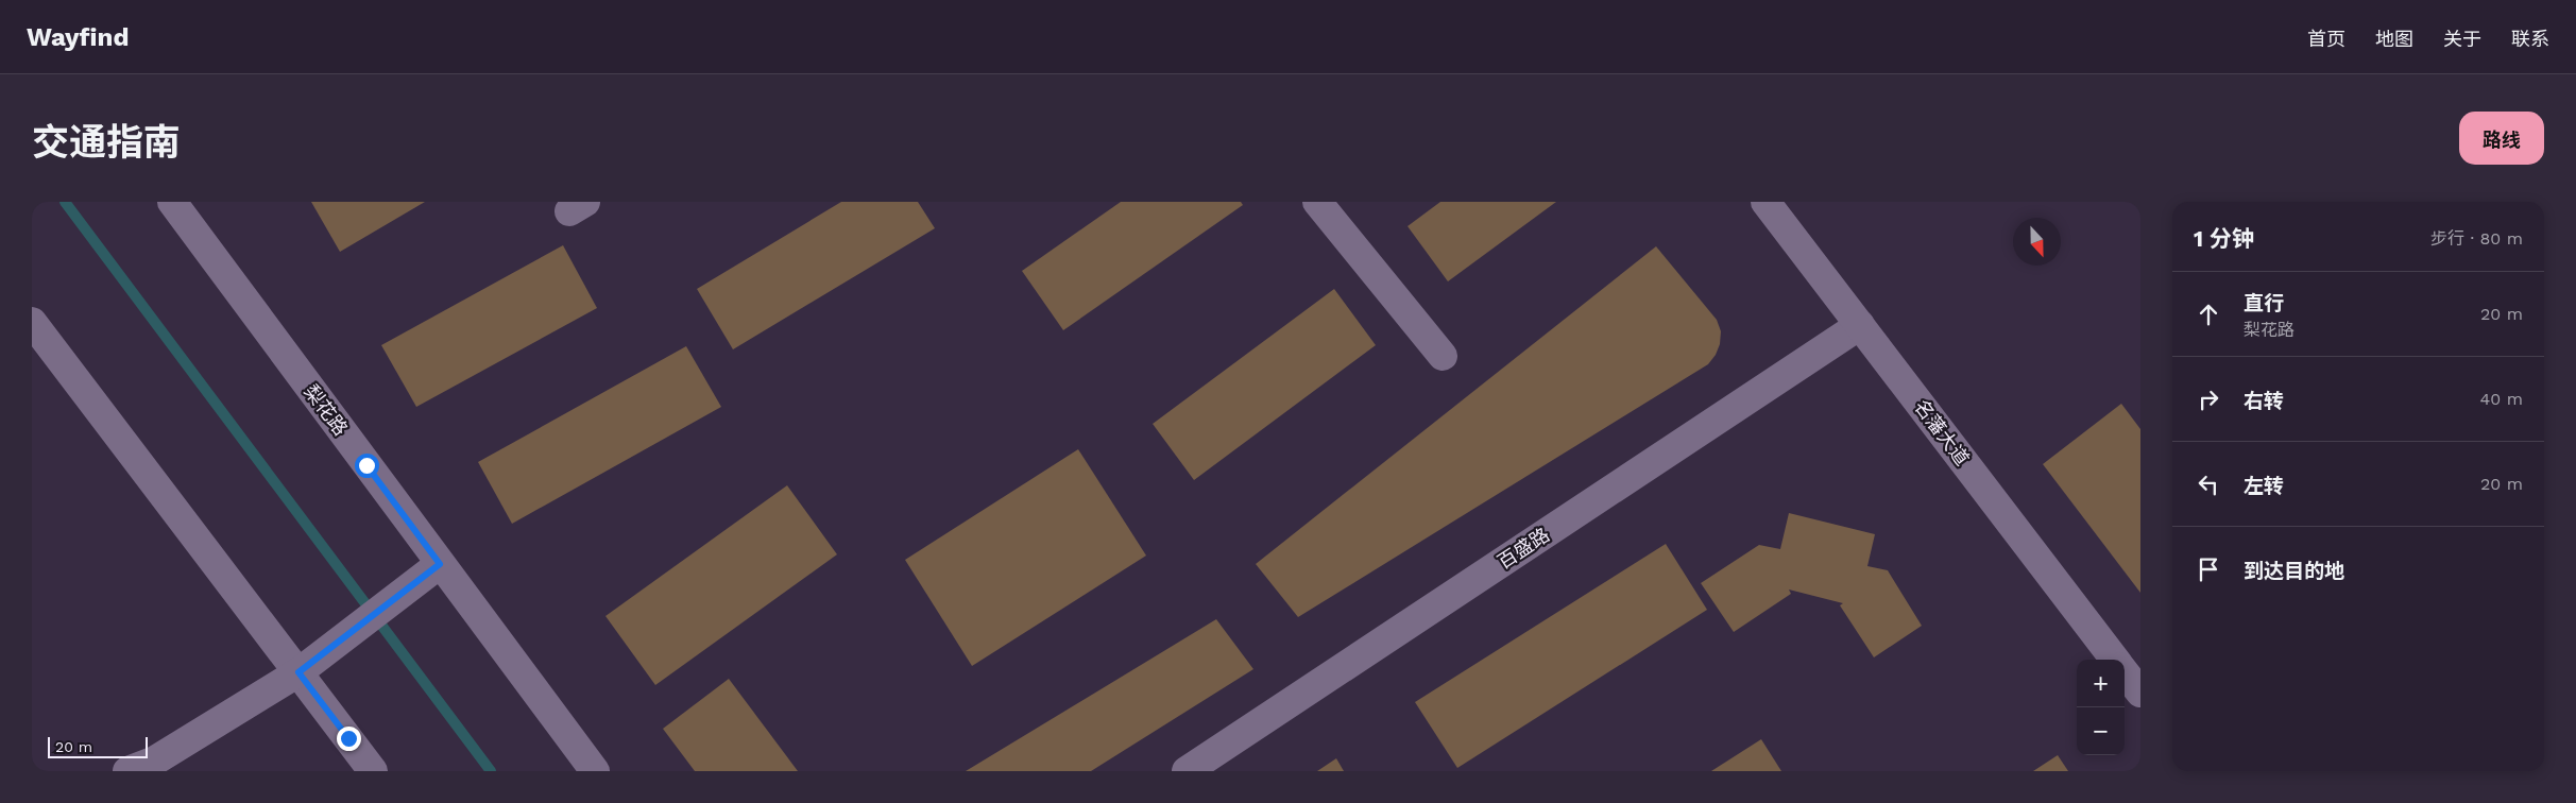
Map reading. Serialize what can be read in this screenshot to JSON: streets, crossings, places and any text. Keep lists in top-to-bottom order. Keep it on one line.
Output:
{"streets":{"street":["梨花路","名藩大道","百盛路"]},"crossings":[["名藩大道","百盛路"]],"scale_bar":"20 m","north":"bottom","page":{"header":"Wayfind","nav":["首页","地图","关于","联系"],"title":"交通指南","buttons":"路线","heading":["1 分钟","步行 · 80 m"],"list":[["直行","梨花路","20 m"],["右转","40 m"],["左转","20 m"],"到达目的地"],"map_buttons":["+","−"],"scale":"20 m"}}
